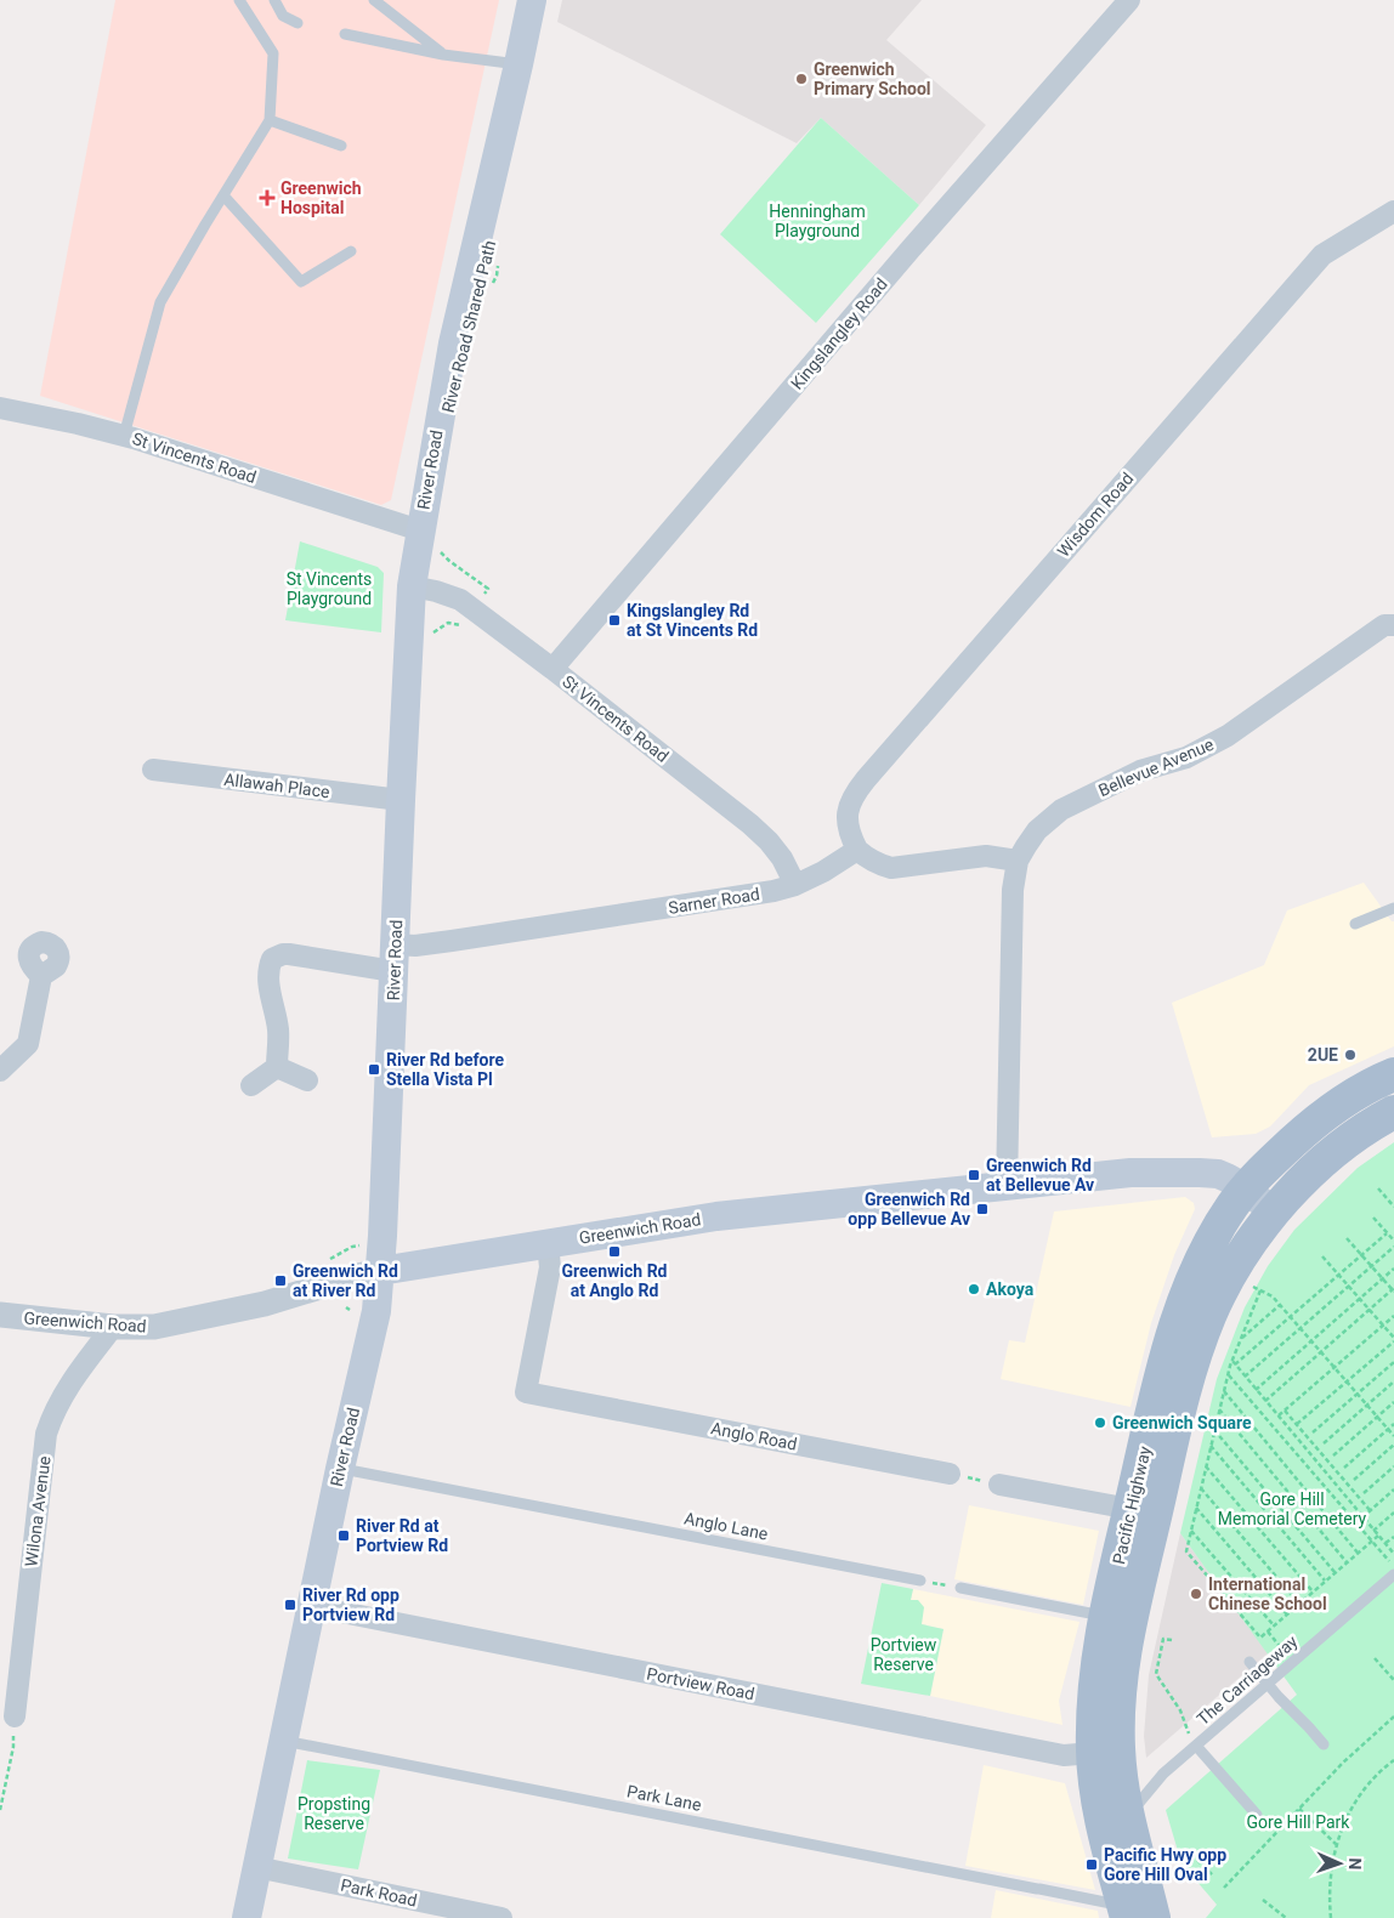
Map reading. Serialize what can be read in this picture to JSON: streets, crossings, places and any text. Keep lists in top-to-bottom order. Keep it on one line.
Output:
{"streets":{"main road":["River Road","Greenwich Road","Pacific Highway"],"street":["Kingslangley Road","St Vincents Road","Wisdom Road","Bellevue Avenue","Allawah Place","Sarner Road","Anglo Road","Wilona Avenue","Portview Road","Park Road"],"lane":["Anglo Lane","The Carriageway","Park Lane"],"path":["River Road Shared Path"]},"crossings":[["Kingslangley Road","St Vincents Road"],["St Vincents Road","River Road"],["St Vincents Road","Sarner Road"],["River Road","Allawah Place"],["River Road","Sarner Road"],["River Road","Greenwich Road"],["River Road","Anglo Lane"],["River Road","Portview Road"],["River Road","Park Lane"],["River Road","Park Road"],["Wisdom Road","Sarner Road"],["Bellevue Avenue","Greenwich Road"],["Greenwich Road","Anglo Road"],["Greenwich Road","Pacific Highway"],["Greenwich Road","Wilona Avenue"],["Pacific Highway","The Carriageway"],["Pacific Highway","Portview Road"],["Pacific Highway","Park Lane"]],"parks":["Henningham Playground","St Vincents Playground","Gore Hill Memorial Cemetery","Portview Reserve","Propsting Reserve","Gore Hill Park"],"places":{"other":["Greenwich Primary School","2UE","Akoya","Greenwich Square","International Chinese School"],"health":["Greenwich Hospital"],"transit":["Kingslangley Rd at St Vincents Rd","River Rd before Stella Vista Pl","Greenwich Rd at Bellevue Av","Greenwich Rd opp Bellevue Av","Greenwich Rd at Anglo Rd","Greenwich Rd at River Rd","River Rd at Portview Rd","River Rd opp Portview Rd","Pacific Hwy opp Gore Hill Oval"]},"north":"right"}
